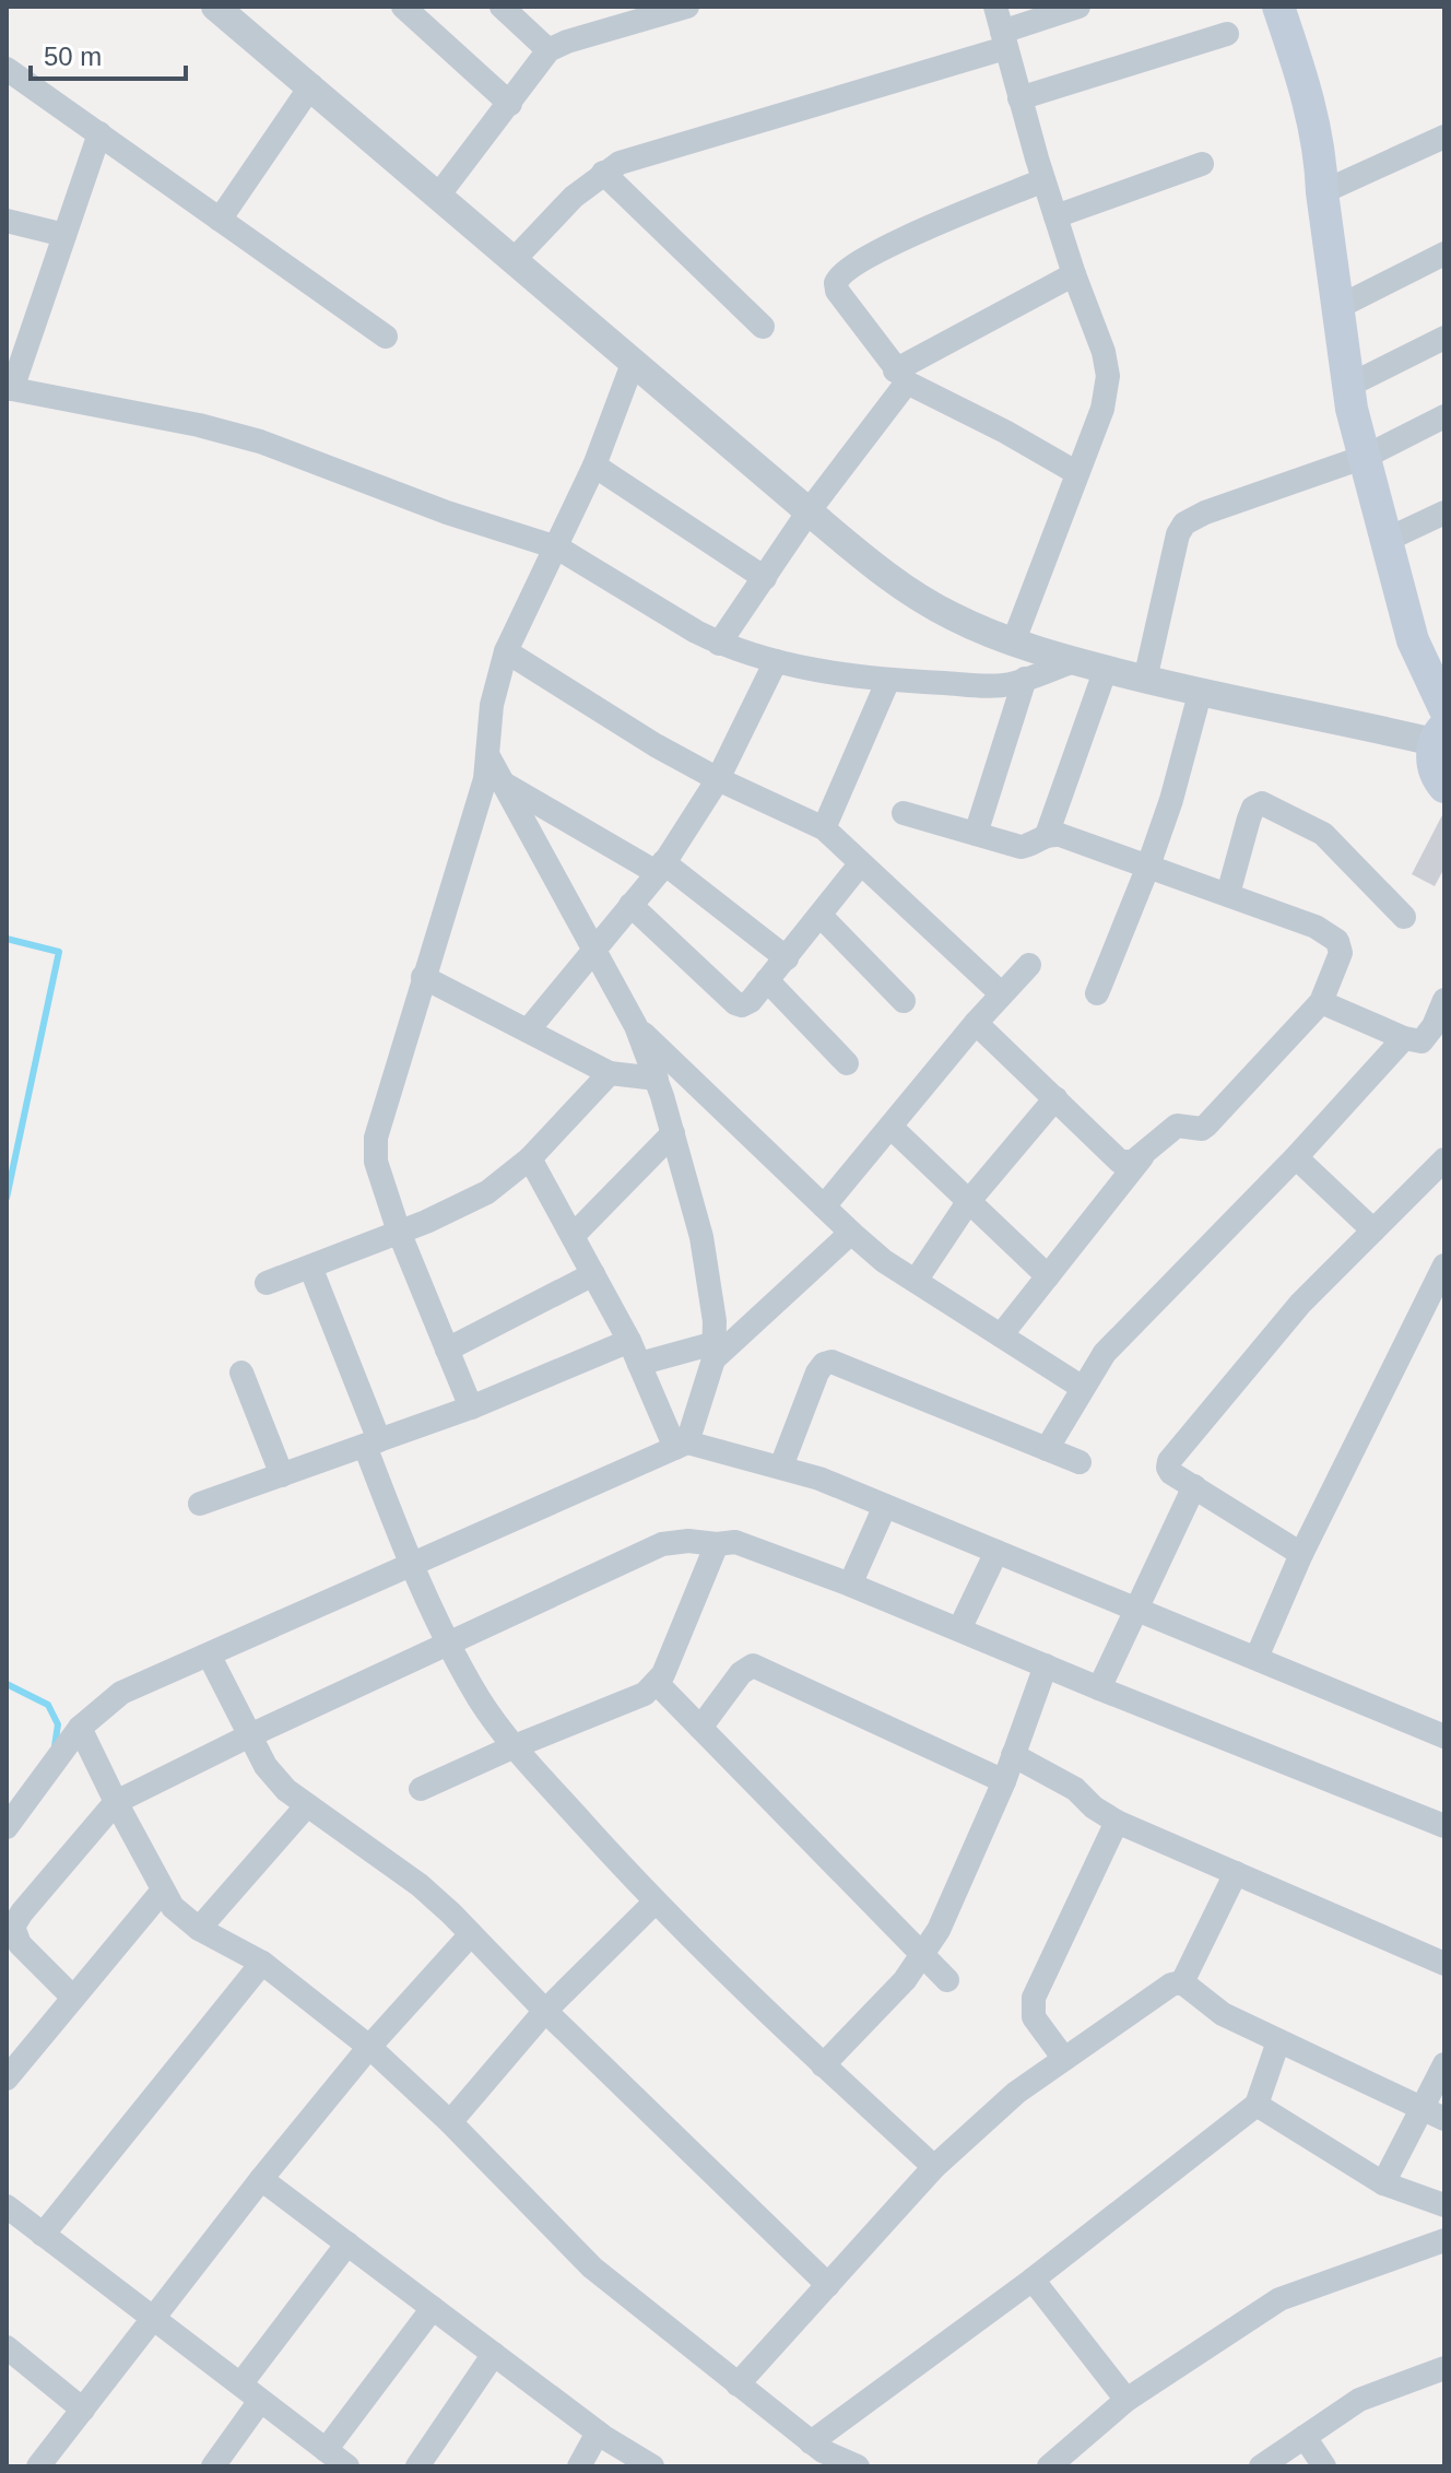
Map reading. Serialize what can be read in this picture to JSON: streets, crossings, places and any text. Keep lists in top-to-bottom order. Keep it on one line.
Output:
{"scale_bar":"50 m"}
